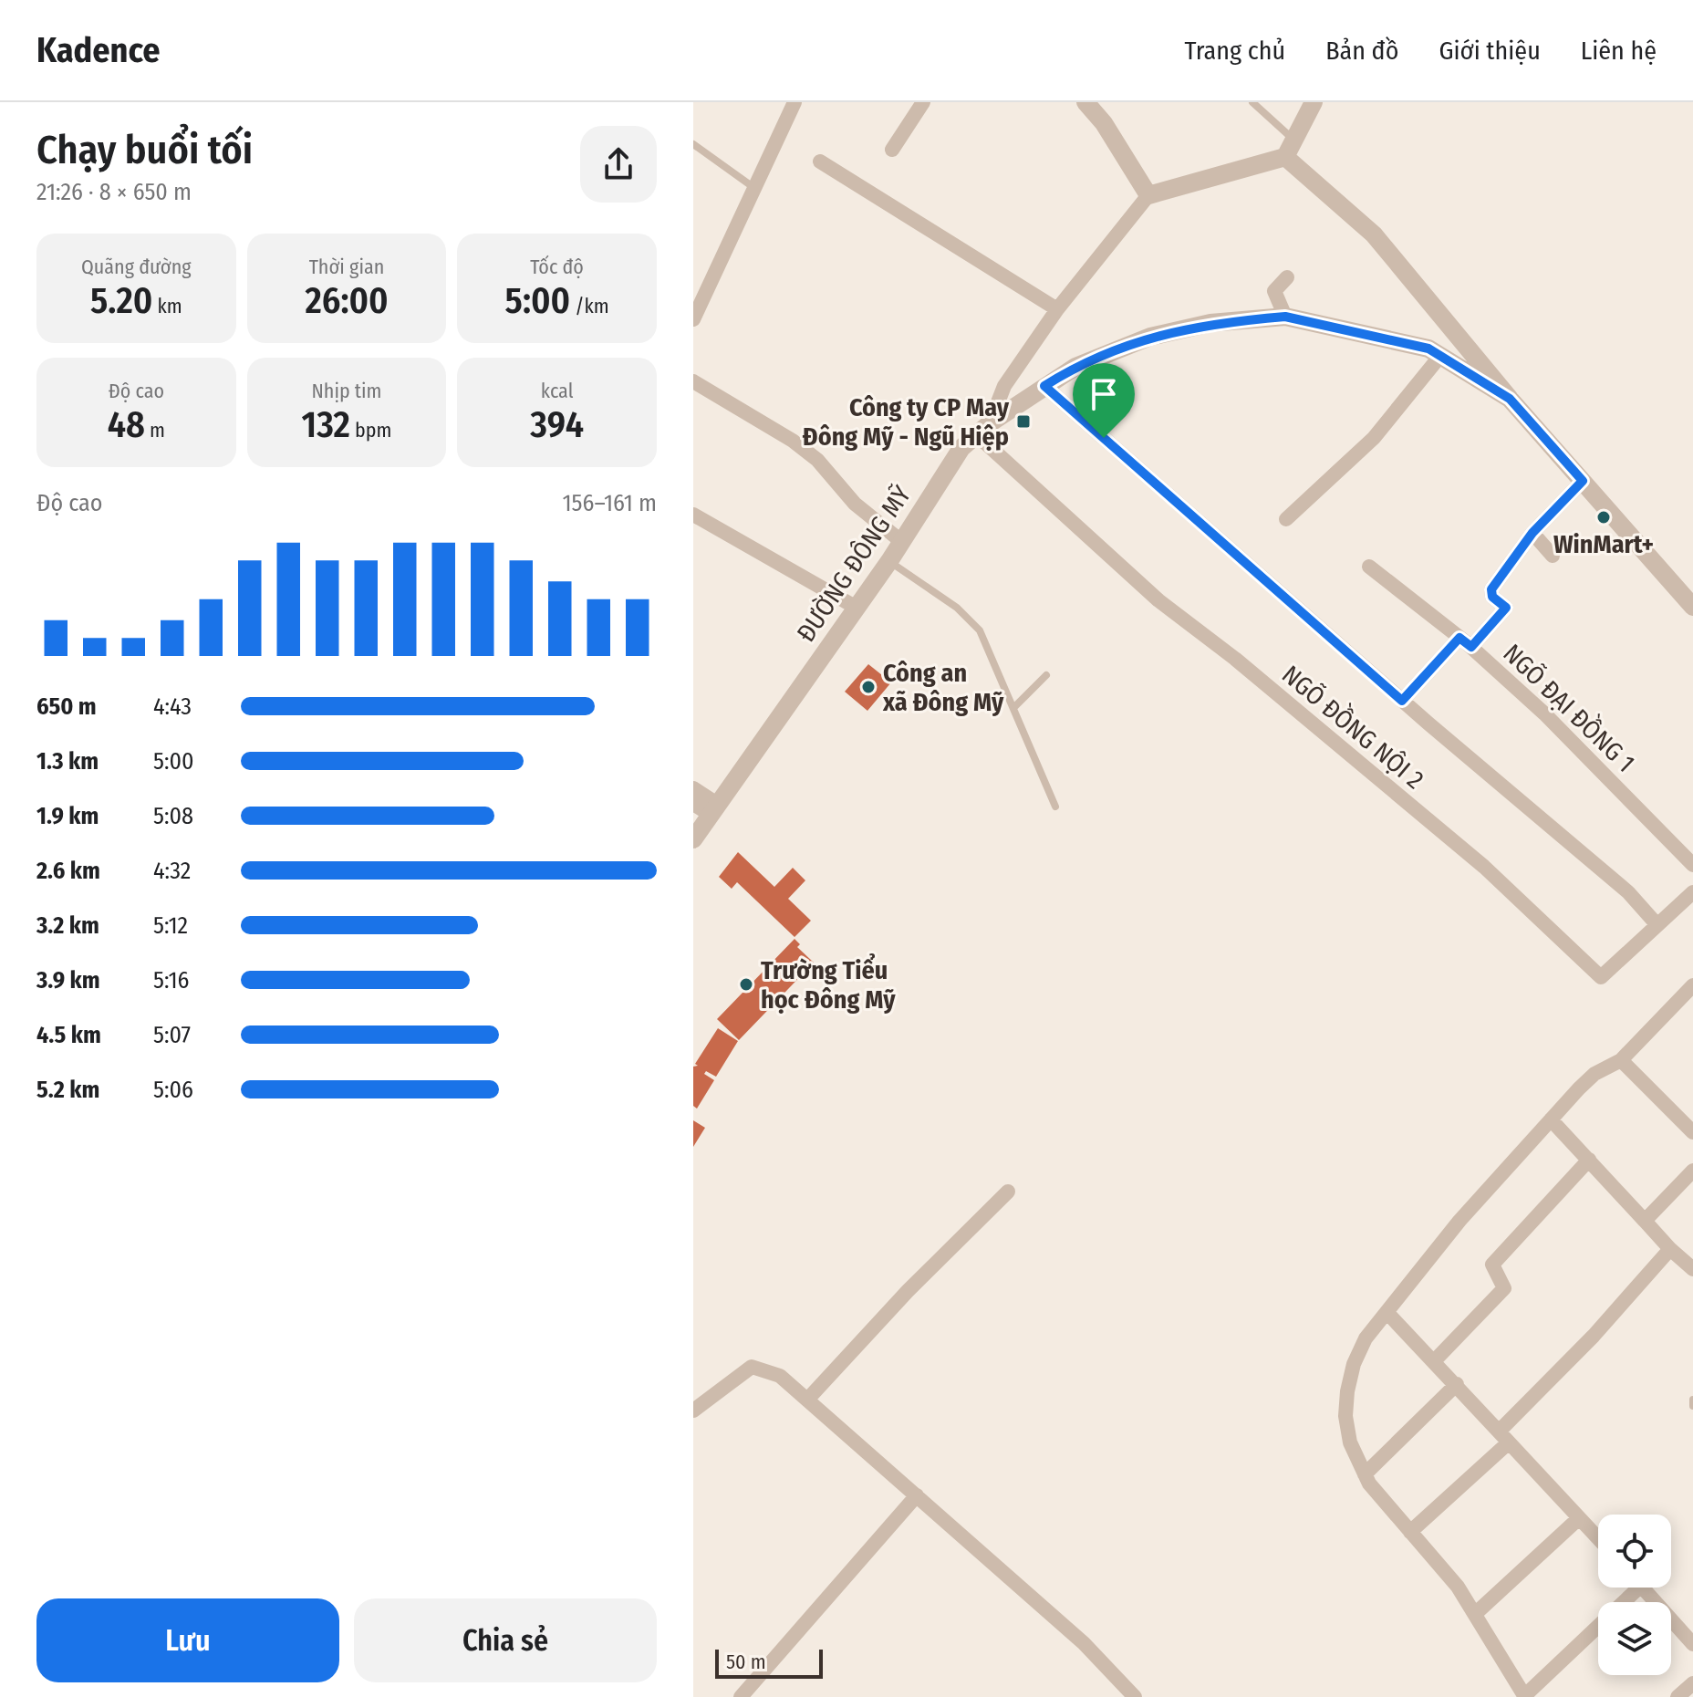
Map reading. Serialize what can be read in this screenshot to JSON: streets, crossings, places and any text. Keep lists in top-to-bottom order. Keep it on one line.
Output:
{"streets":{"street":["ĐƯỜNG ĐÔNG MỸ","NGÕ ĐẠI ĐỒNG 1","NGÕ ĐỒNG NỘI 2"]},"crossings":[["ĐƯỜNG ĐÔNG MỸ","NGÕ ĐỒNG NỘI 2"]],"places":{"transit":["Công ty CP May Đông Mỹ - Ngũ Hiệp"],"other":["WinMart+","Công an xã Đông Mỹ","Trường Tiểu học Đông Mỹ"]},"scale_bar":"50 m","page":{"header":"Kadence","nav":["Trang chủ","Bản đồ","Giới thiệu","Liên hệ"],"heading":["Chạy buổi tối","21:26 · 8 × 650 m"],"stats":[["Quãng đường","5.20 km"],["Thời gian","26:00"],["Tốc độ","5:00 /km"],["Độ cao","48 m"],["Nhịp tim","132 bpm"],["kcal","394"]],"chart":["Độ cao","156–161 m"],"list":[{"name":"650 m","note":"4:43"},{"name":"1.3 km","note":"5:00"},{"name":"1.9 km","note":"5:08"},{"name":"2.6 km","note":"4:32"},{"name":"3.2 km","note":"5:12"},{"name":"3.9 km","note":"5:16"},{"name":"4.5 km","note":"5:07"},{"name":"5.2 km","note":"5:06"}],"buttons":["Lưu","Chia sẻ"],"scale":"50 m"}}
